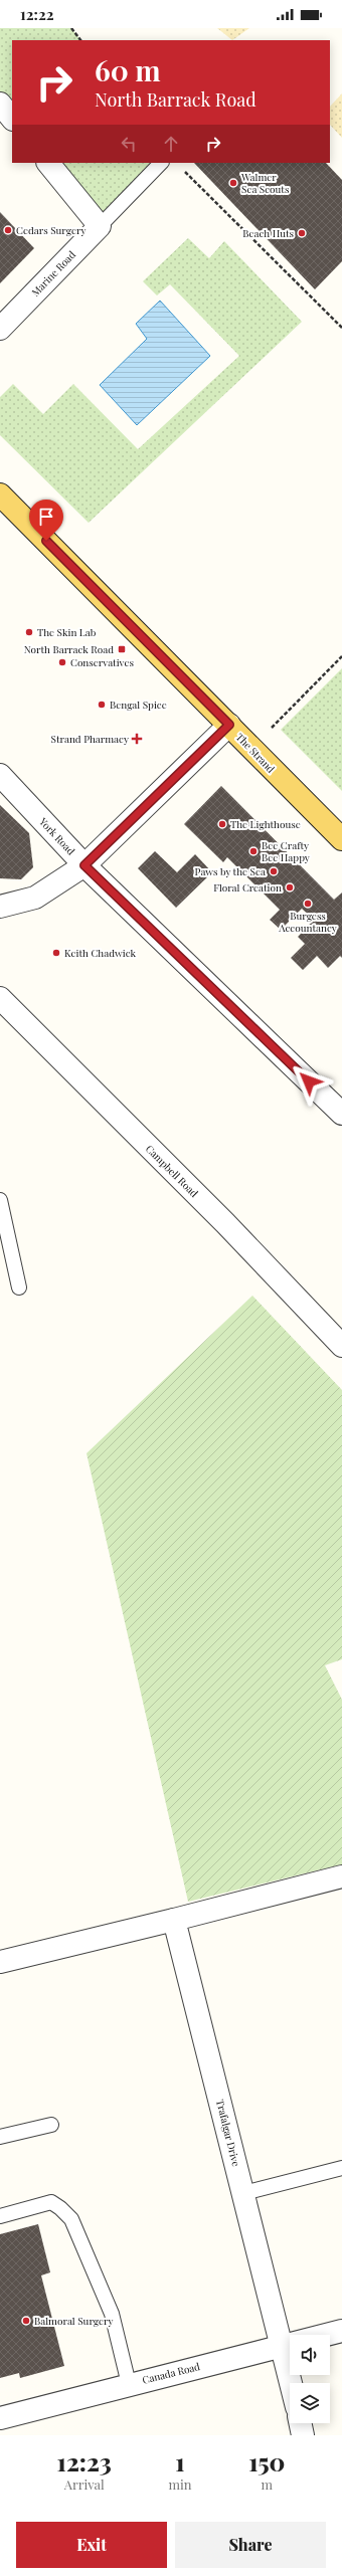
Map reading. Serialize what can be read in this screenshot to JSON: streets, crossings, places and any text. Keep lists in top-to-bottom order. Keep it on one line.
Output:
{"streets":{"main road":["The Strand"],"street":["Marine Road","York Road","Campbell Road","Trafalgar Drive","Canada Road"]},"crossings":[["Trafalgar Drive","Canada Road"]],"places":{"other":["Walmer Sea Scouts","Cedars Surgery","Beach Huts","The Skin Lab","Conservatives","Bengal Spice","The Lighthouse","Bee Crafty Bee Happy","Paws by the Sea","Floral Creation","Burgess Accountancy","Keith Chadwick","Balmoral Surgery"],"transit":["North Barrack Road"],"health":["Strand Pharmacy"]},"page":{"status":"12:22","turn":["60 m","North Barrack Road"],"eta":["12:23","Arrival","1","min","150","m"],"buttons":["Exit","Share"]}}
